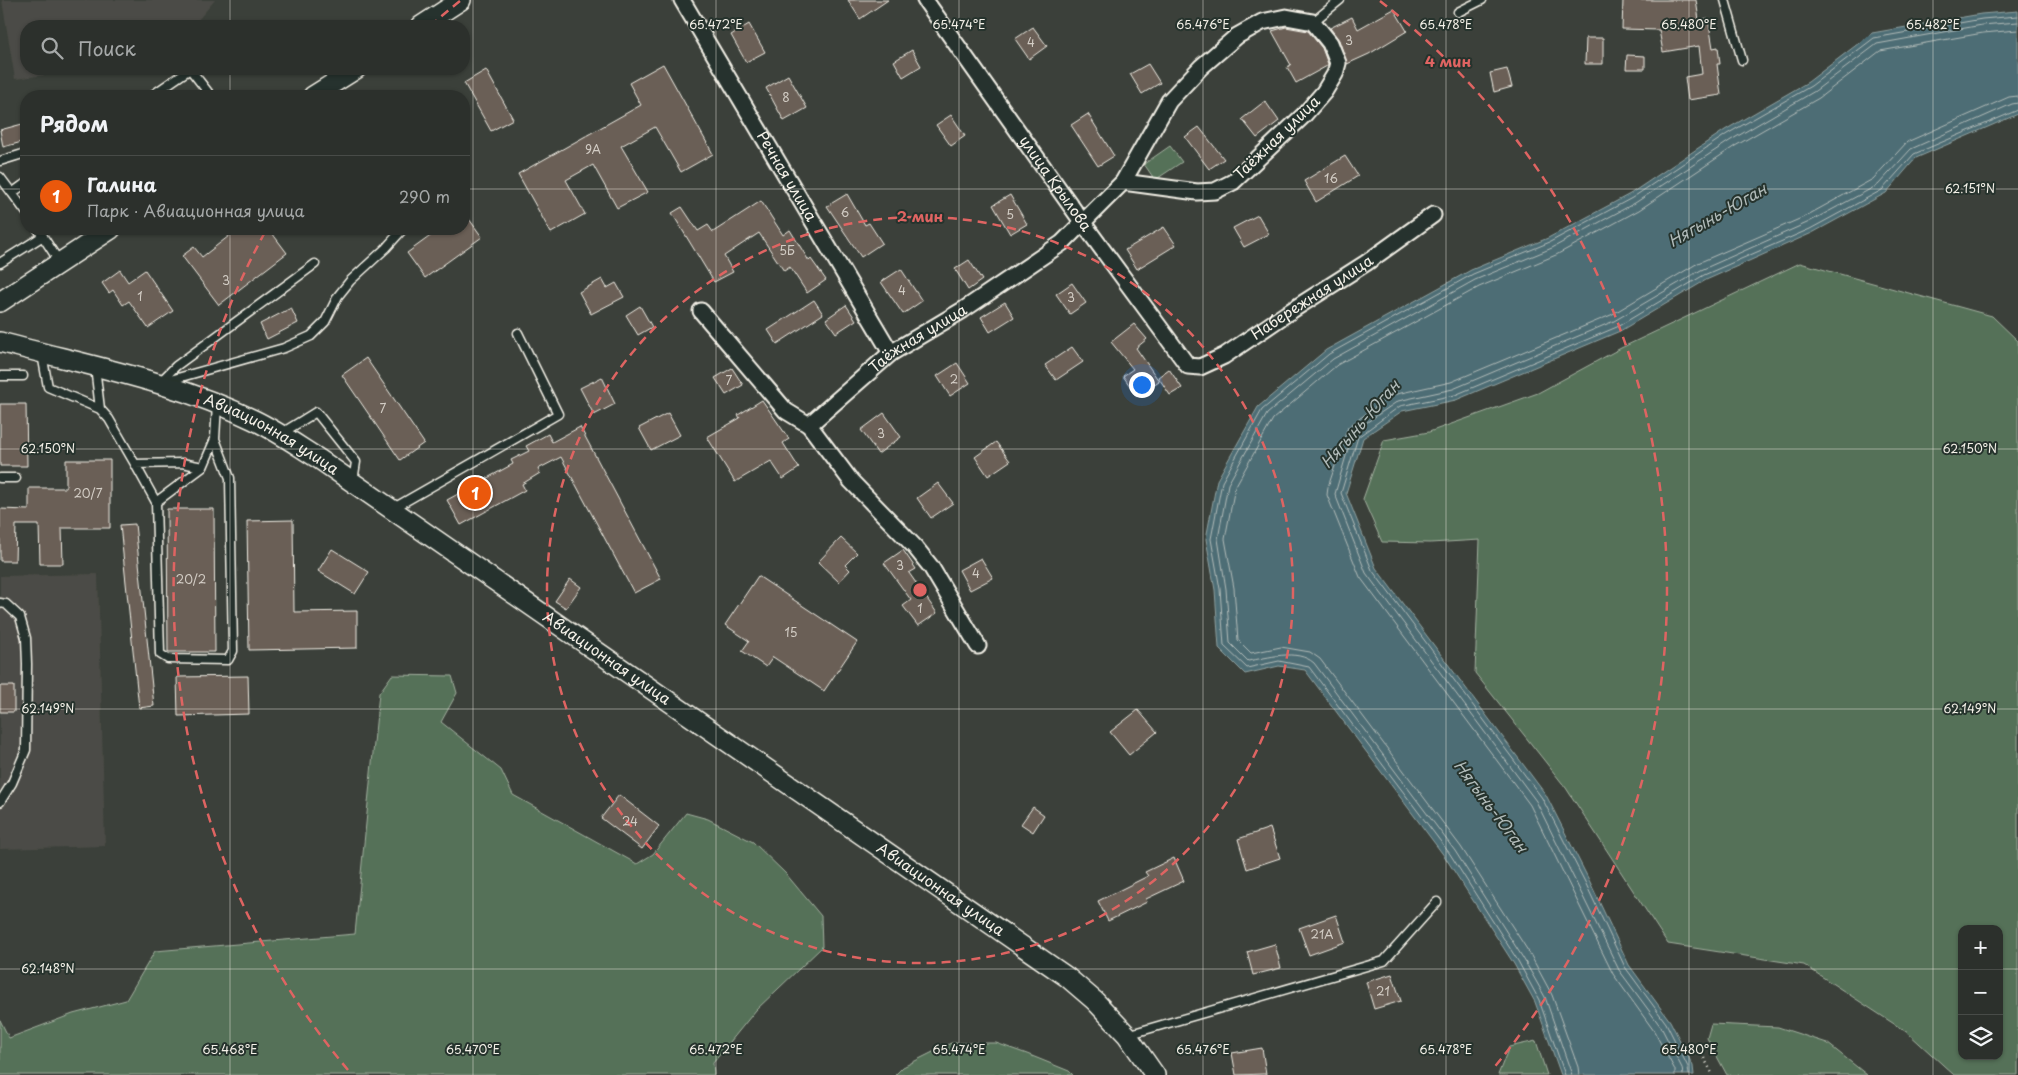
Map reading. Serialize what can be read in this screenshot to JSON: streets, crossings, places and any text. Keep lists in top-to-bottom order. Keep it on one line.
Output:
{"streets":{"street":["Таёжная улица","Речная улица","улица Крылова","Набережная улица","Авиационная улица"]},"crossings":[["Таёжная улица","Речная улица"],["Таёжная улица","улица Крылова"],["улица Крылова","Набережная улица"]],"water":["Нягынь-Юган"],"house_numbers":["3","4","8","9А","16","6","5","5Б","3","4","1","3","2","7","7","3","20/7","3","4","20/2","1","15","24","21А","21"],"page":{"search":"Поиск","heading":"Рядом","list":[{"mark":"1","name":"Галина","note":"Парк · Авиационная улица","value":"290 m"}],"pins":"1","map_buttons":["+","−"]},"coordinates":["65.472°E","65.474°E","65.476°E","65.478°E","65.480°E","65.482°E","62.151°N","62.150°N","62.149°N","62.148°N","65.468°E","65.470°E"],"rings":["4 мин","2 мин"]}
